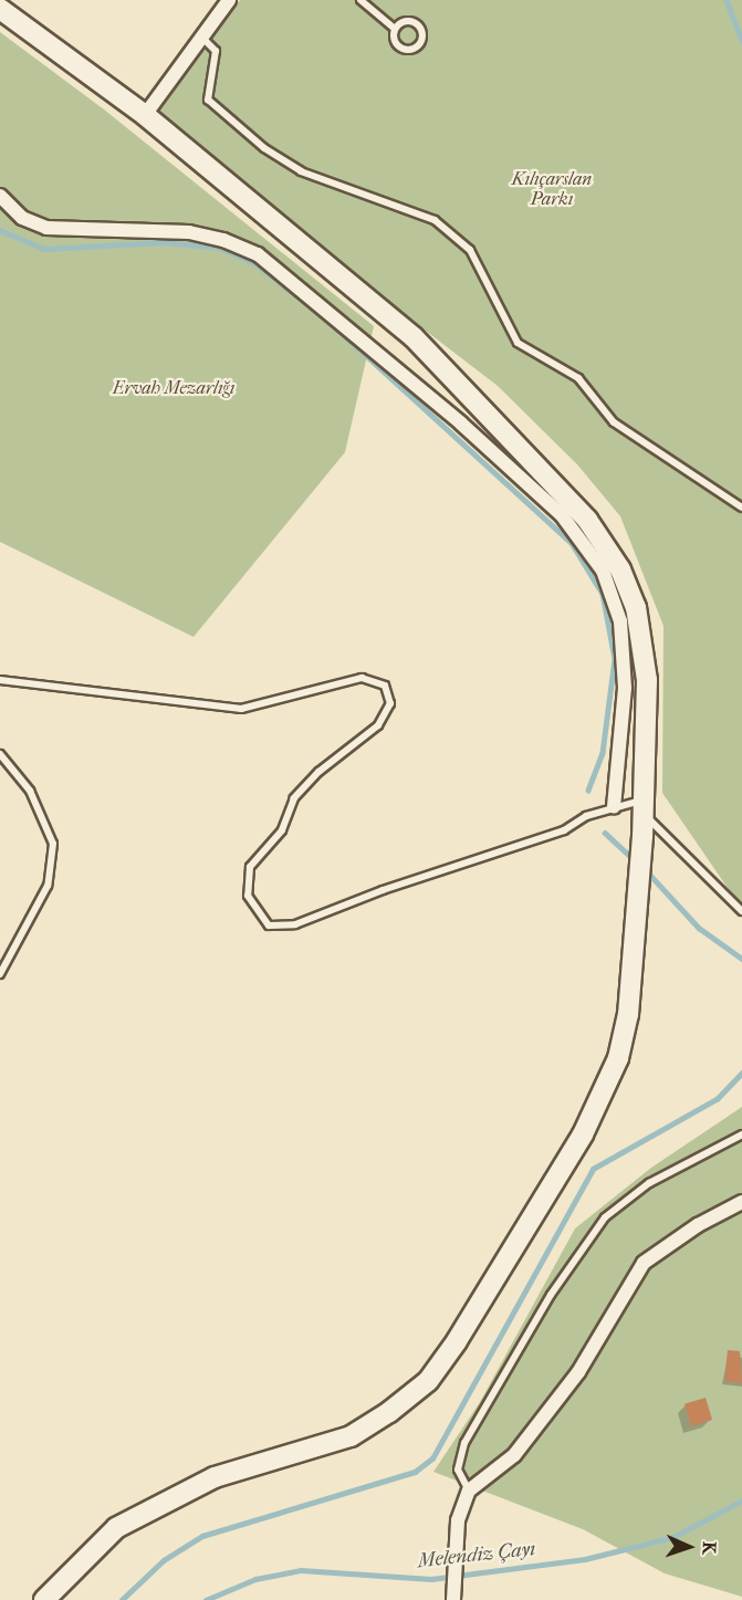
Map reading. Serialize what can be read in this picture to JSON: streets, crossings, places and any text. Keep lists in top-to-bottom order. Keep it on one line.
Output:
{"water":["Melendiz Çayı"],"parks":["Kılıçarslan Parkı","Ervah Mezarlığı"],"north":"right"}
